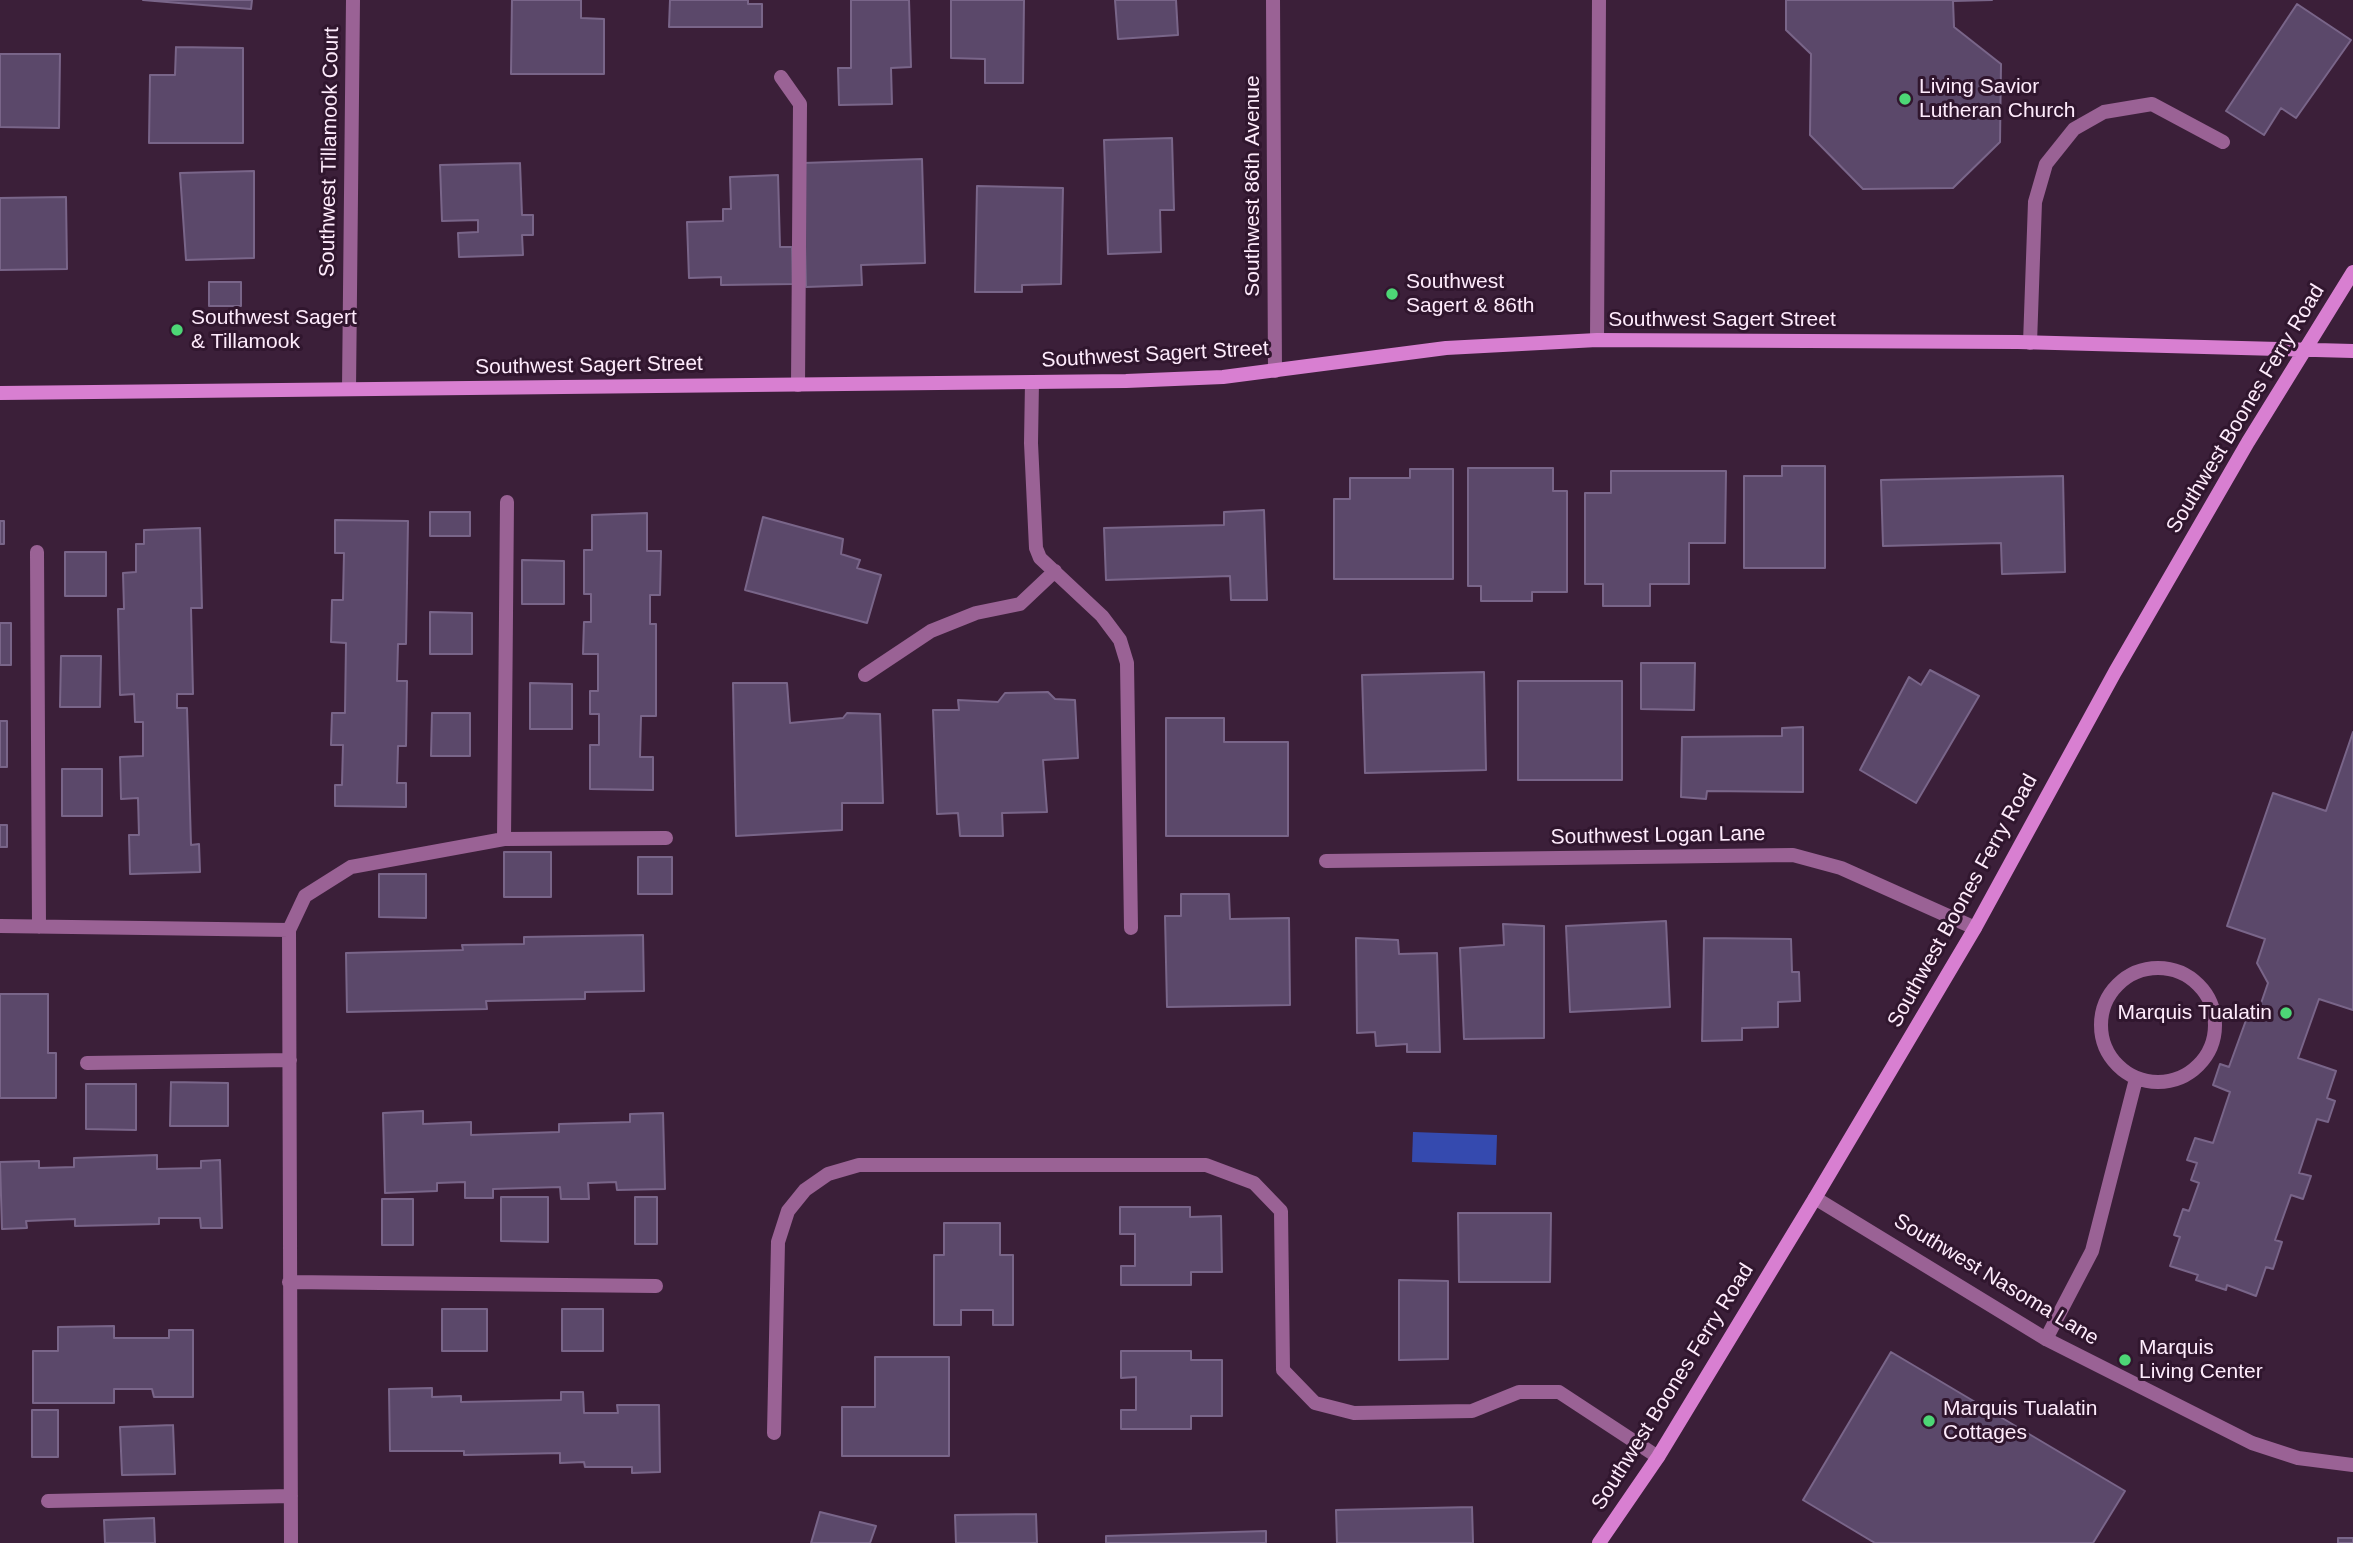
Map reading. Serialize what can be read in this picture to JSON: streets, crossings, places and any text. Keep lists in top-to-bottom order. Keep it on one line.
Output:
{"streets":{"main road":["Southwest Sagert Street","Southwest Boones Ferry Road"],"street":["Southwest Tillamook Court","Southwest 86th Avenue","Southwest Logan Lane","Southwest Nasoma Lane"]},"crossings":[["Southwest Tillamook Court","Southwest Sagert Street"],["Southwest 86th Avenue","Southwest Sagert Street"],["Southwest Sagert Street","Southwest Boones Ferry Road"],["Southwest Boones Ferry Road","Southwest Logan Lane"],["Southwest Boones Ferry Road","Southwest Nasoma Lane"]],"places":["Living Savior Lutheran Church","Southwest Sagert & 86th","Southwest Sagert & Tillamook","Marquis Tualatin","Marquis Living Center","Marquis Tualatin Cottages"]}
